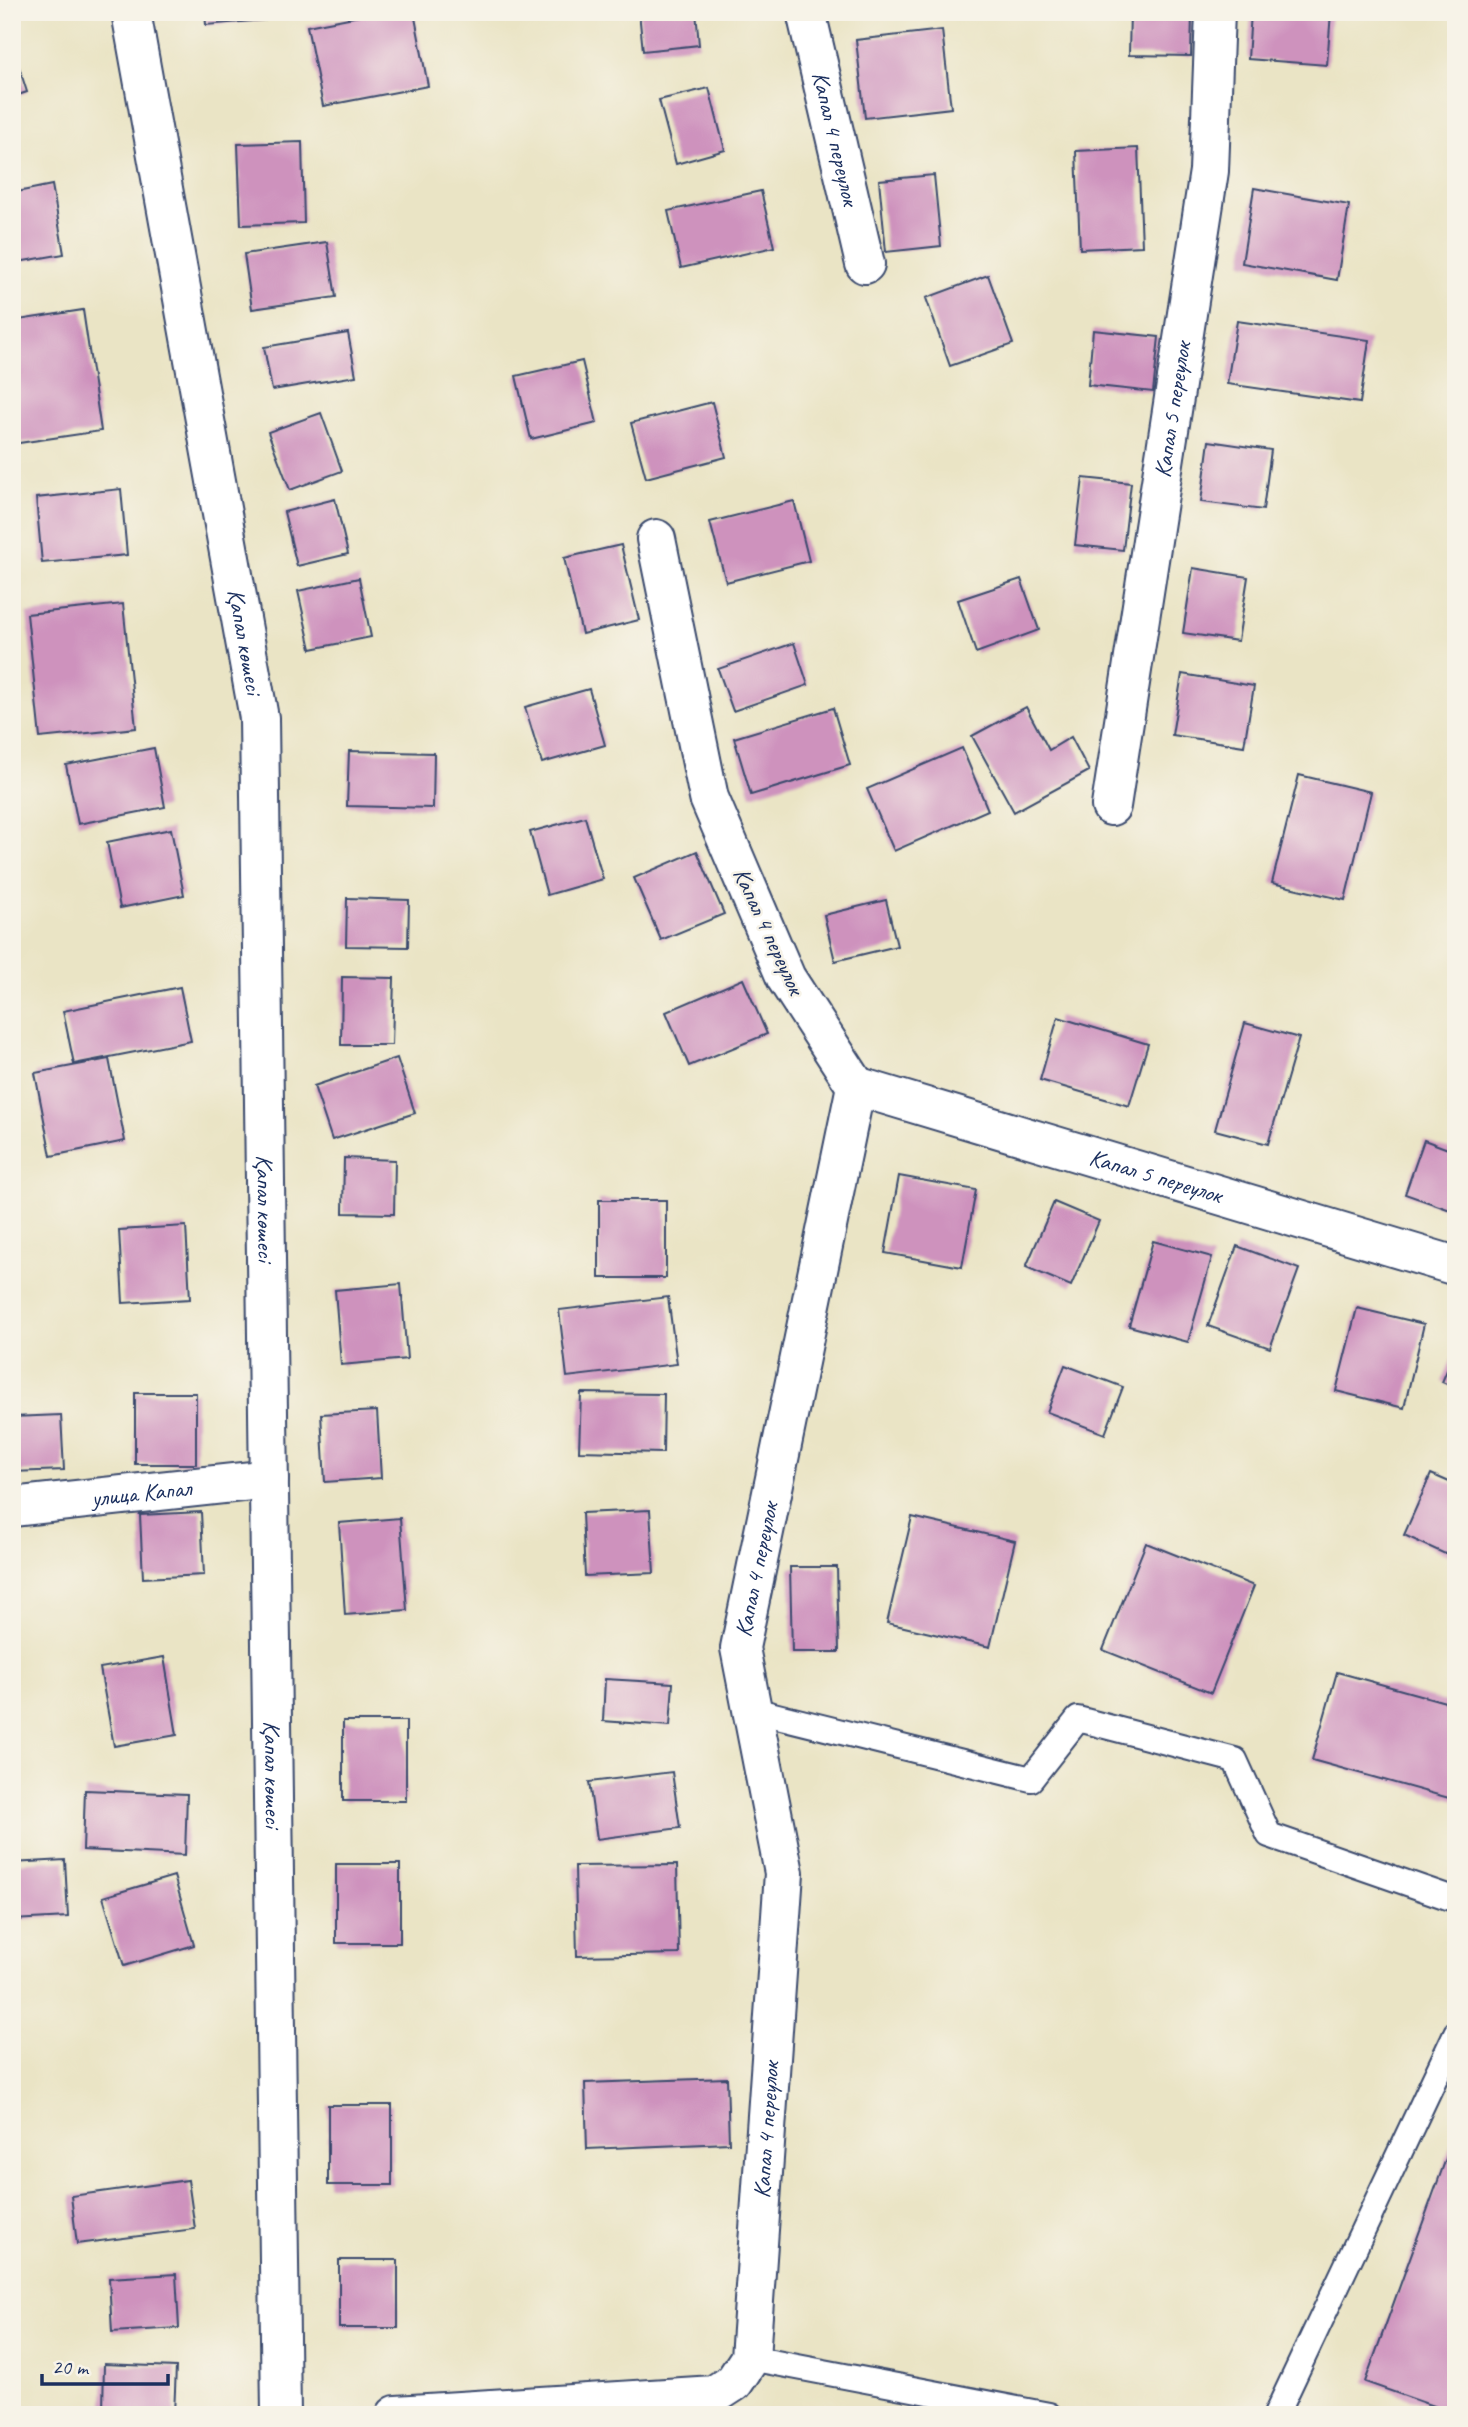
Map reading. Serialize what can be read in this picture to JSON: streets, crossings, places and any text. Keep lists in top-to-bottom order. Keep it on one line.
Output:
{"streets":{"street":["Капал 4 переулок","Капал 5 переулок","Қапал көшесі","улица Капал"]},"crossings":[["Капал 4 переулок","Капал 5 переулок"],["Қапал көшесі","улица Капал"]],"scale_bar":"20 m"}
